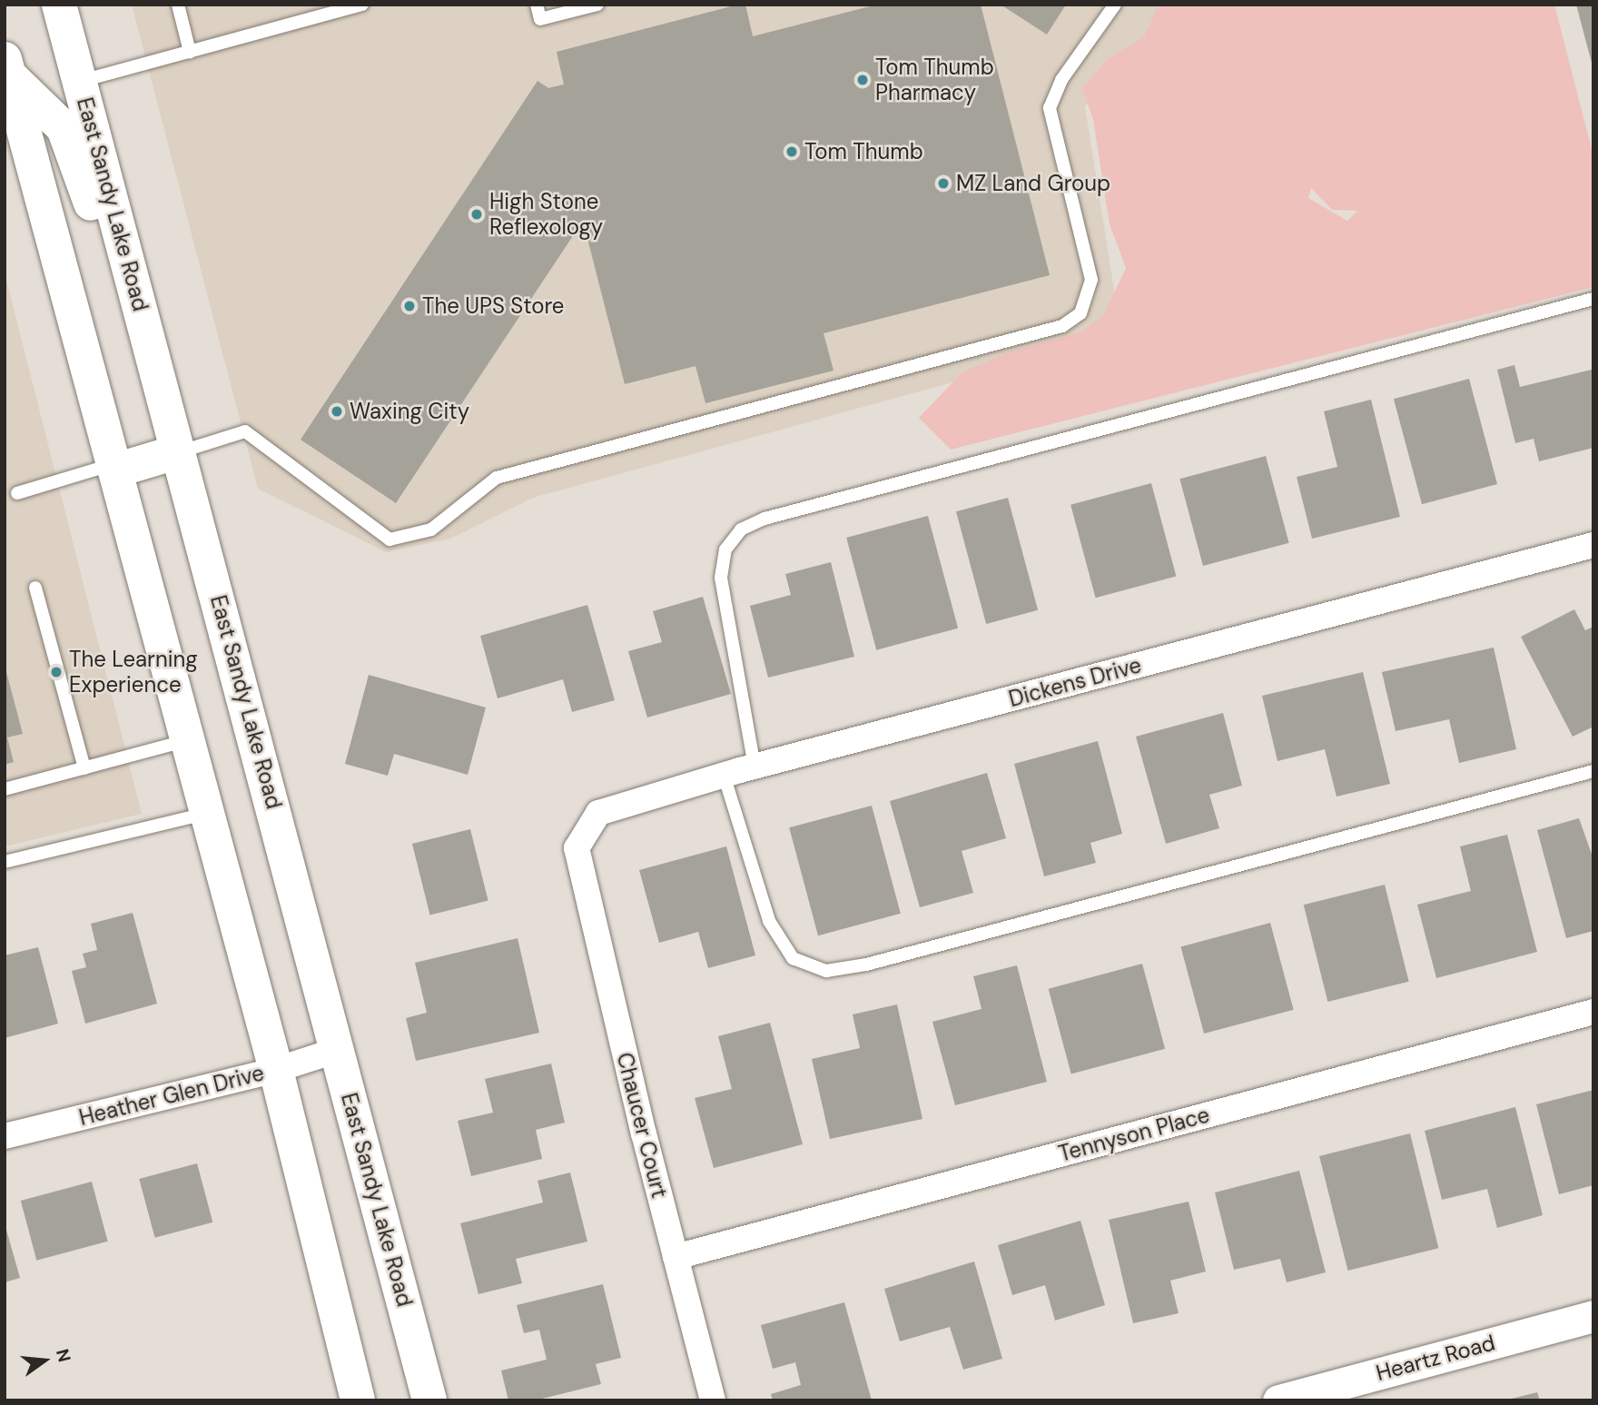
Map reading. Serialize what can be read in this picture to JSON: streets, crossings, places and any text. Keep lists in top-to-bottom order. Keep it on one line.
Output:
{"streets":{"main road":["East Sandy Lake Road"],"street":["Dickens Drive","Heather Glen Drive","Chaucer Court","Tennyson Place","Heartz Road"]},"crossings":[["East Sandy Lake Road","Heather Glen Drive"],["Dickens Drive","Chaucer Court"],["Chaucer Court","Tennyson Place"]],"places":["Tom Thumb Pharmacy","Tom Thumb","MZ Land Group","High Stone Reflexology","The UPS Store","Waxing City","The Learning Experience"],"north":"right"}
